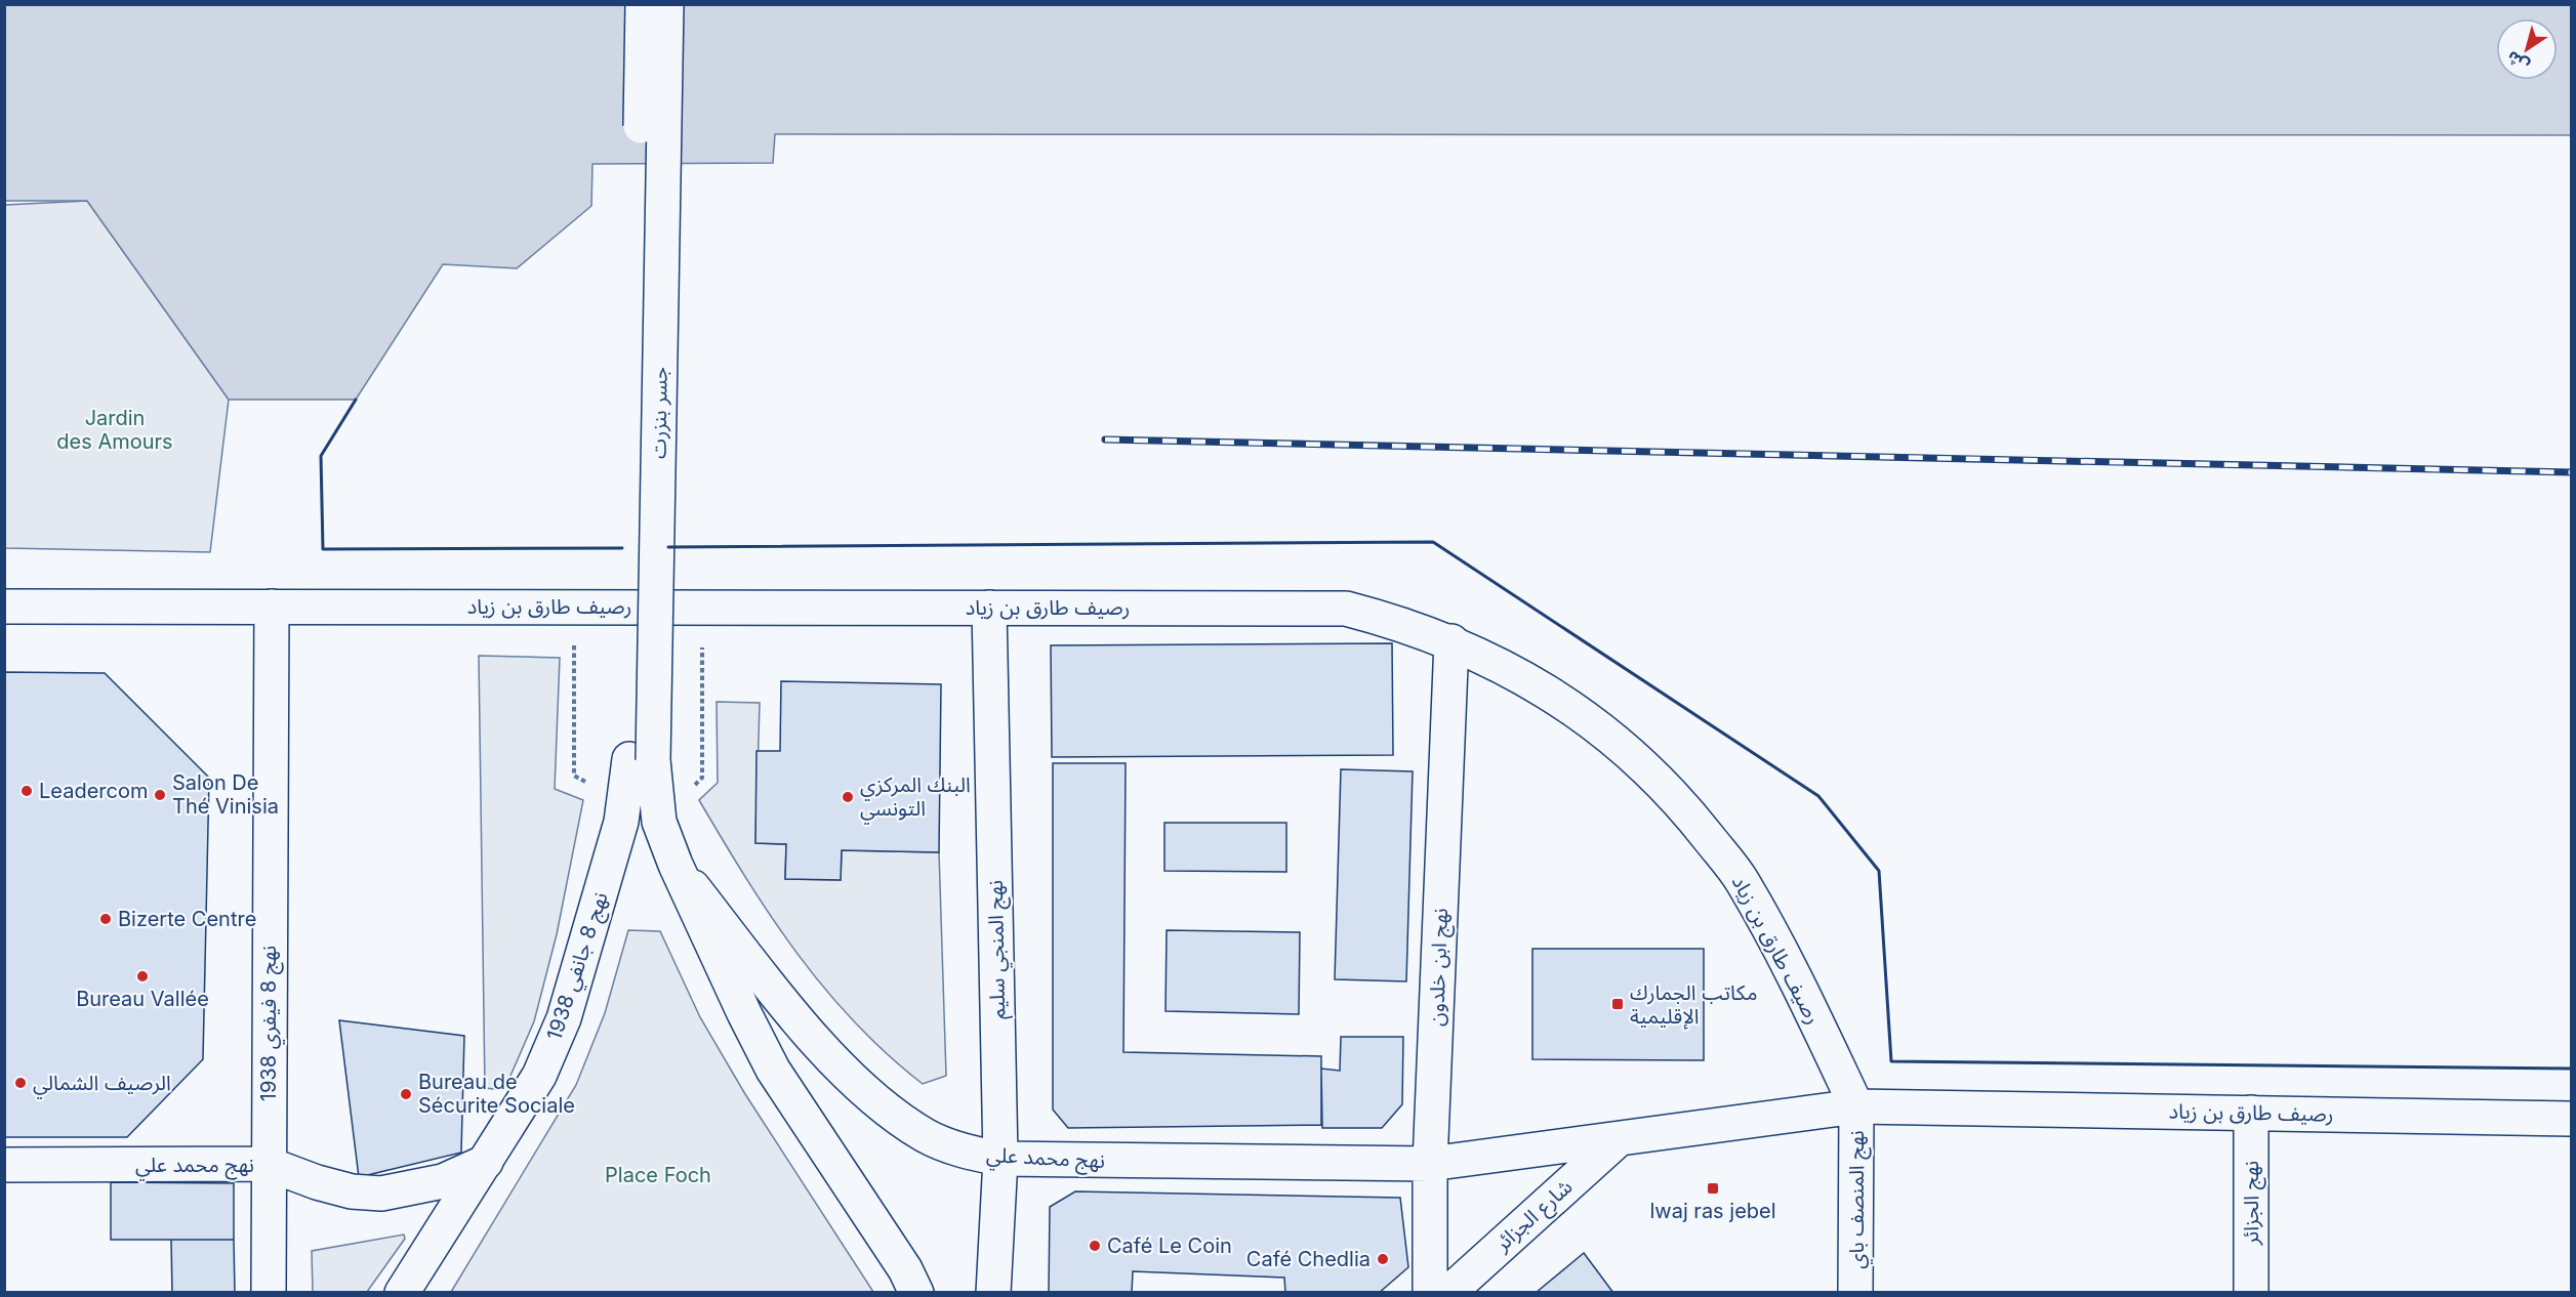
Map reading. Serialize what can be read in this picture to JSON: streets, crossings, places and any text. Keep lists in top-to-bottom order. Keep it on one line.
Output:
{"streets":{"main road":["جسر بنزرت","رصيف طارق بن زياد","نهج المنجي سليم","نهج 8 جانفي 1938","نهج ابن خلدون","نهج 8 فيفري 1938","نهج محمد علي","نهج المنصف باي","نهج الجزائر","شارع الجزائر"]},"crossings":[["جسر بنزرت","نهج 8 جانفي 1938"],["جسر بنزرت","نهج محمد علي"],["رصيف طارق بن زياد","نهج المنجي سليم"],["رصيف طارق بن زياد","نهج ابن خلدون"],["رصيف طارق بن زياد","نهج 8 فيفري 1938"],["رصيف طارق بن زياد","نهج محمد علي"],["رصيف طارق بن زياد","نهج المنصف باي"],["رصيف طارق بن زياد","نهج الجزائر"],["رصيف طارق بن زياد","شارع الجزائر"],["نهج المنجي سليم","نهج محمد علي"],["نهج 8 جانفي 1938","نهج محمد علي"],["نهج ابن خلدون","نهج محمد علي"],["نهج 8 فيفري 1938","نهج محمد علي"]],"parks":["Jardin des Amours","Place Foch"],"places":{"other":["Leadercom","Salon De Thé Vinisia","البنك المركزي التونسي","Bizerte Centre","Bureau Vallée","الرصيف الشمالي","Bureau de Sécurite Sociale","Café Le Coin","Café Chedlia"],"transit":["مكاتب الجمارك الإقليمية","lwaj ras jebel"]},"north":"bottom left"}
